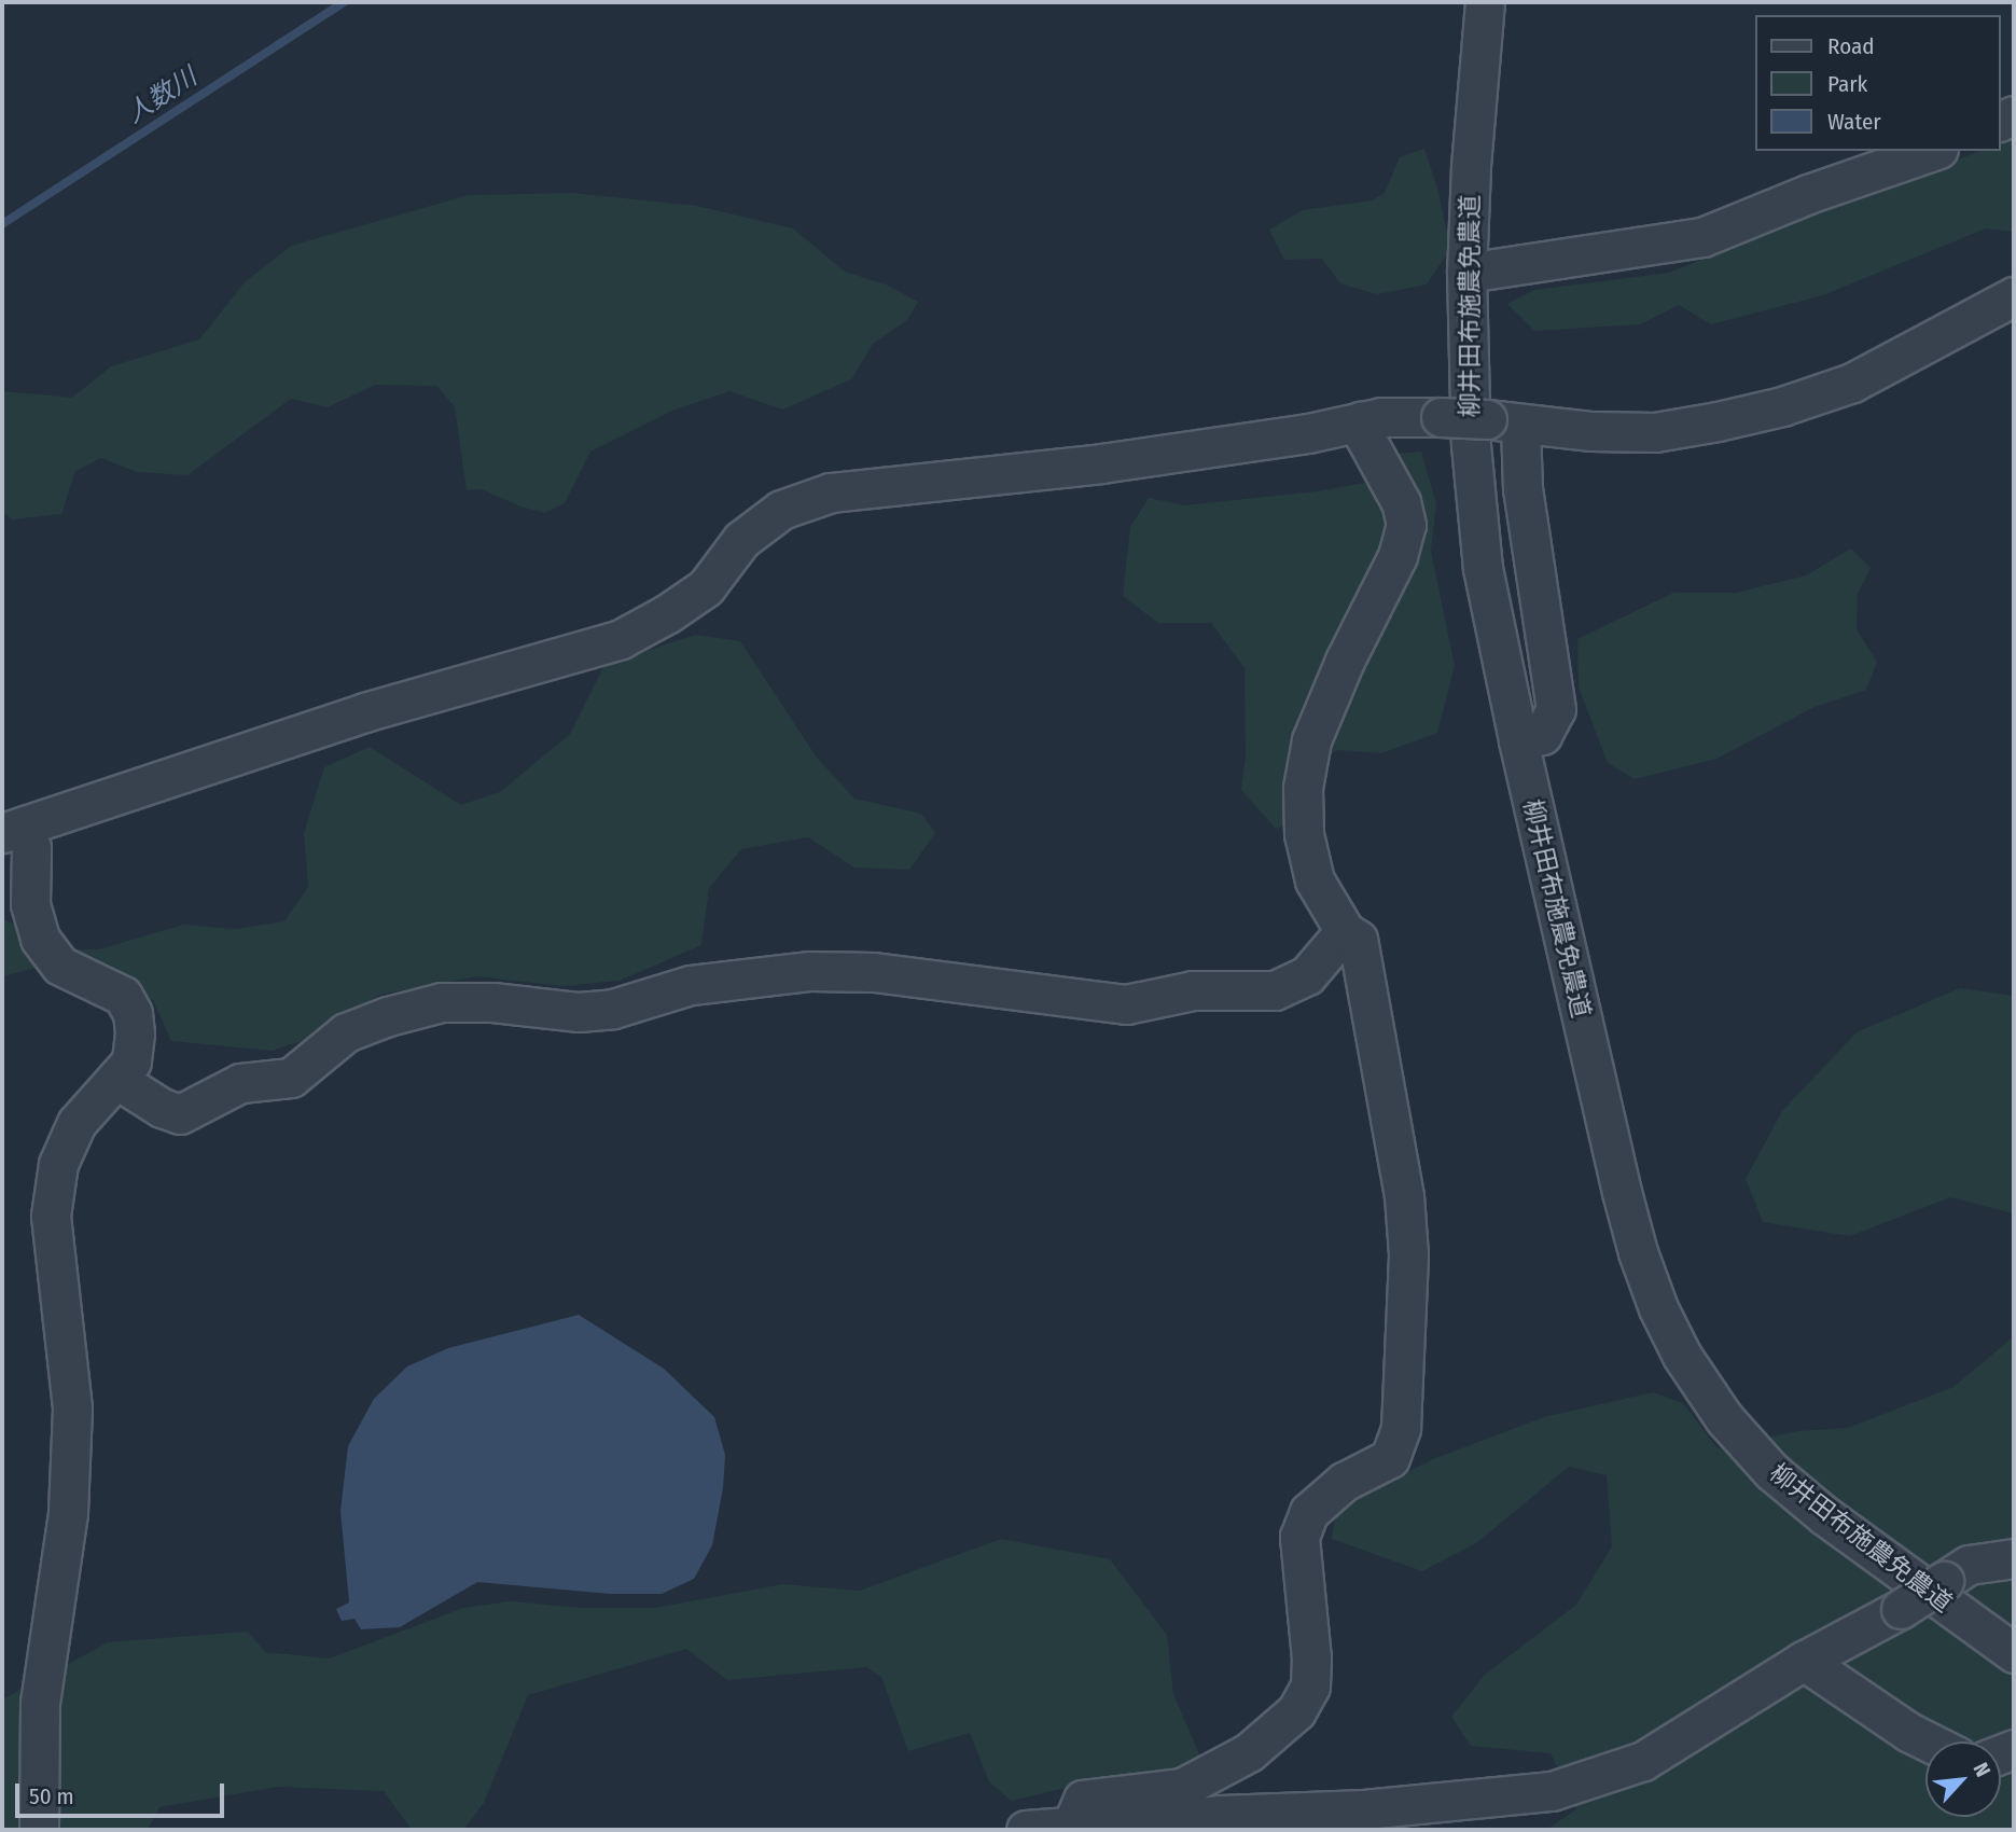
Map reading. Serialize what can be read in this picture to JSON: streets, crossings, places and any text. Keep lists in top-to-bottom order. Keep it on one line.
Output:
{"streets":{"street":["柳井田布施農免農道"]},"water":["人数川"],"legend":["Road","Park","Water"],"scale_bar":"50 m","north":"top right"}
